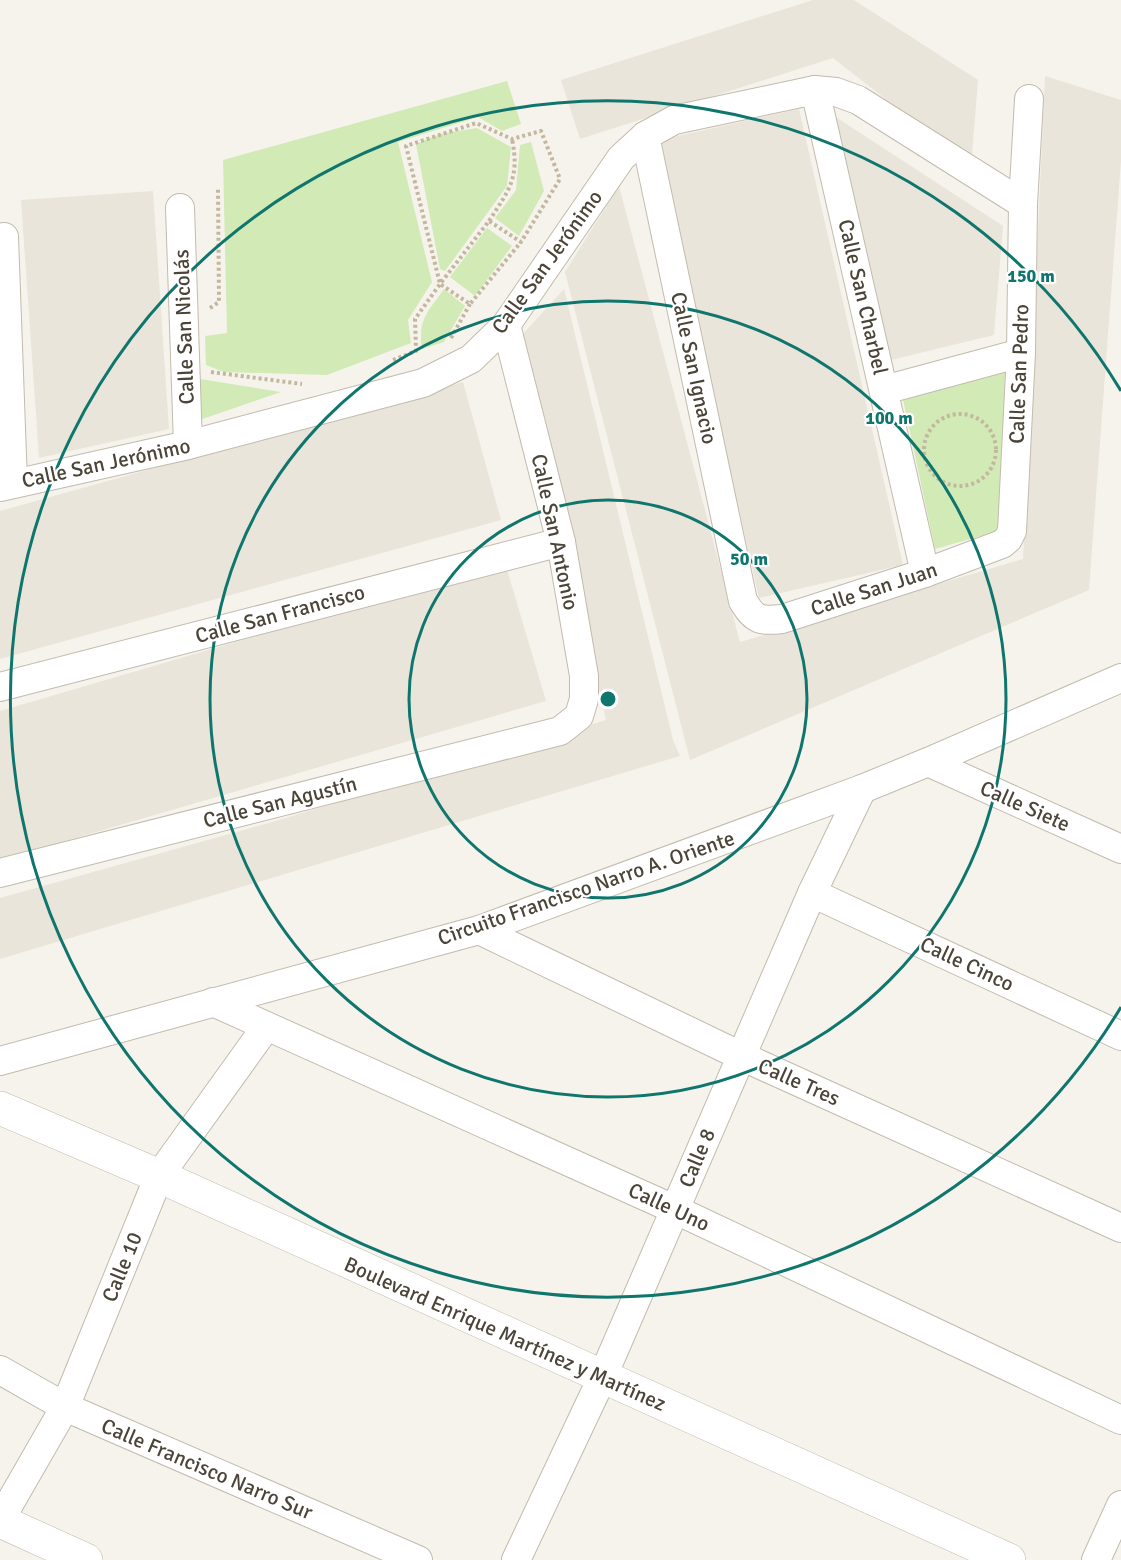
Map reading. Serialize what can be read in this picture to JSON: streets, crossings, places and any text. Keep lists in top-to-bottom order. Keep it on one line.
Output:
{"streets":{"street":["Calle San Jerónimo","Calle San Charbel","Calle San Nicolás","Calle San Ignacio","Calle San Pedro","Calle San Antonio","Calle San Juan","Calle San Francisco","Calle San Agustín","Calle Siete","Circuito Francisco Narro A. Oriente","Calle Cinco","Calle Tres","Calle 8","Calle Uno","Calle 10","Boulevard Enrique Martínez y Martínez","Calle Francisco Narro Sur"]},"crossings":[["Calle San Jerónimo","Calle San Charbel"],["Calle San Jerónimo","Calle San Nicolás"],["Calle San Jerónimo","Calle San Ignacio"],["Calle San Jerónimo","Calle San Pedro"],["Calle San Jerónimo","Calle San Antonio"],["Calle San Charbel","Calle San Juan"],["Calle San Ignacio","Calle San Juan"],["Calle San Pedro","Calle San Juan"],["Calle San Antonio","Calle San Francisco"],["Calle San Antonio","Calle San Agustín"],["Calle Siete","Circuito Francisco Narro A. Oriente"],["Circuito Francisco Narro A. Oriente","Calle Tres"],["Circuito Francisco Narro A. Oriente","Calle 8"],["Circuito Francisco Narro A. Oriente","Calle Uno"],["Calle Cinco","Calle 8"],["Calle Tres","Calle 8"],["Calle 8","Calle Uno"],["Calle 8","Boulevard Enrique Martínez y Martínez"],["Calle Uno","Calle 10"],["Calle 10","Boulevard Enrique Martínez y Martínez"],["Calle 10","Calle Francisco Narro Sur"]],"rings":["150 m","100 m","50 m"]}
